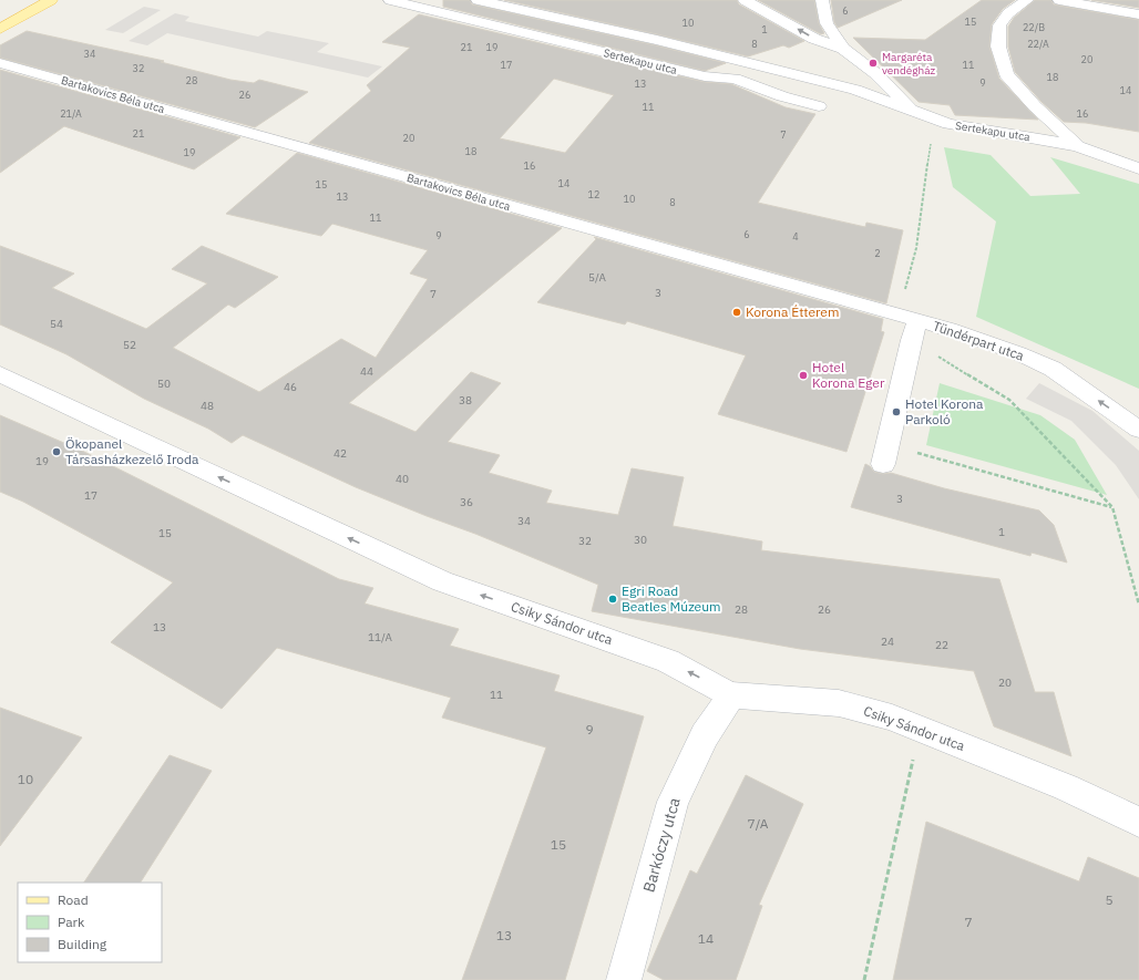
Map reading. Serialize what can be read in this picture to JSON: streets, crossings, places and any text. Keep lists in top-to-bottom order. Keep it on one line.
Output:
{"streets":{"street":["Sertekapu utca","Bartakovics Béla utca","Tündérpart utca","Csiky Sándor utca","Barkóczy utca"]},"crossings":[["Bartakovics Béla utca","Tündérpart utca"],["Csiky Sándor utca","Barkóczy utca"]],"one_way":["Tündérpart utca","Csiky Sándor utca"],"places":["Margaréta vendégház","Korona Étterem","Hotel Korona Eger","Hotel Korona Parkoló","Ökopanel Társasházkezelő Iroda","Egri Road Beatles Múzeum"],"house_numbers":["6","15","10","22/B","1","8","22/A","21","19","34","20","17","11","32","18","28","9","13","14","26","11","21/A","16","21","7","20","18","19","16","14","15","12","13","10","8","11","6","9","4","2","5/A","3","7","54","52","44","50","46","38","48","42","19","40","17","3","36","34","1","15","30","32","28","26","13","11/A","24","22","20","11","9","10","7/A","15","5","7","13","14"],"legend":["Road","Park","Building"]}
